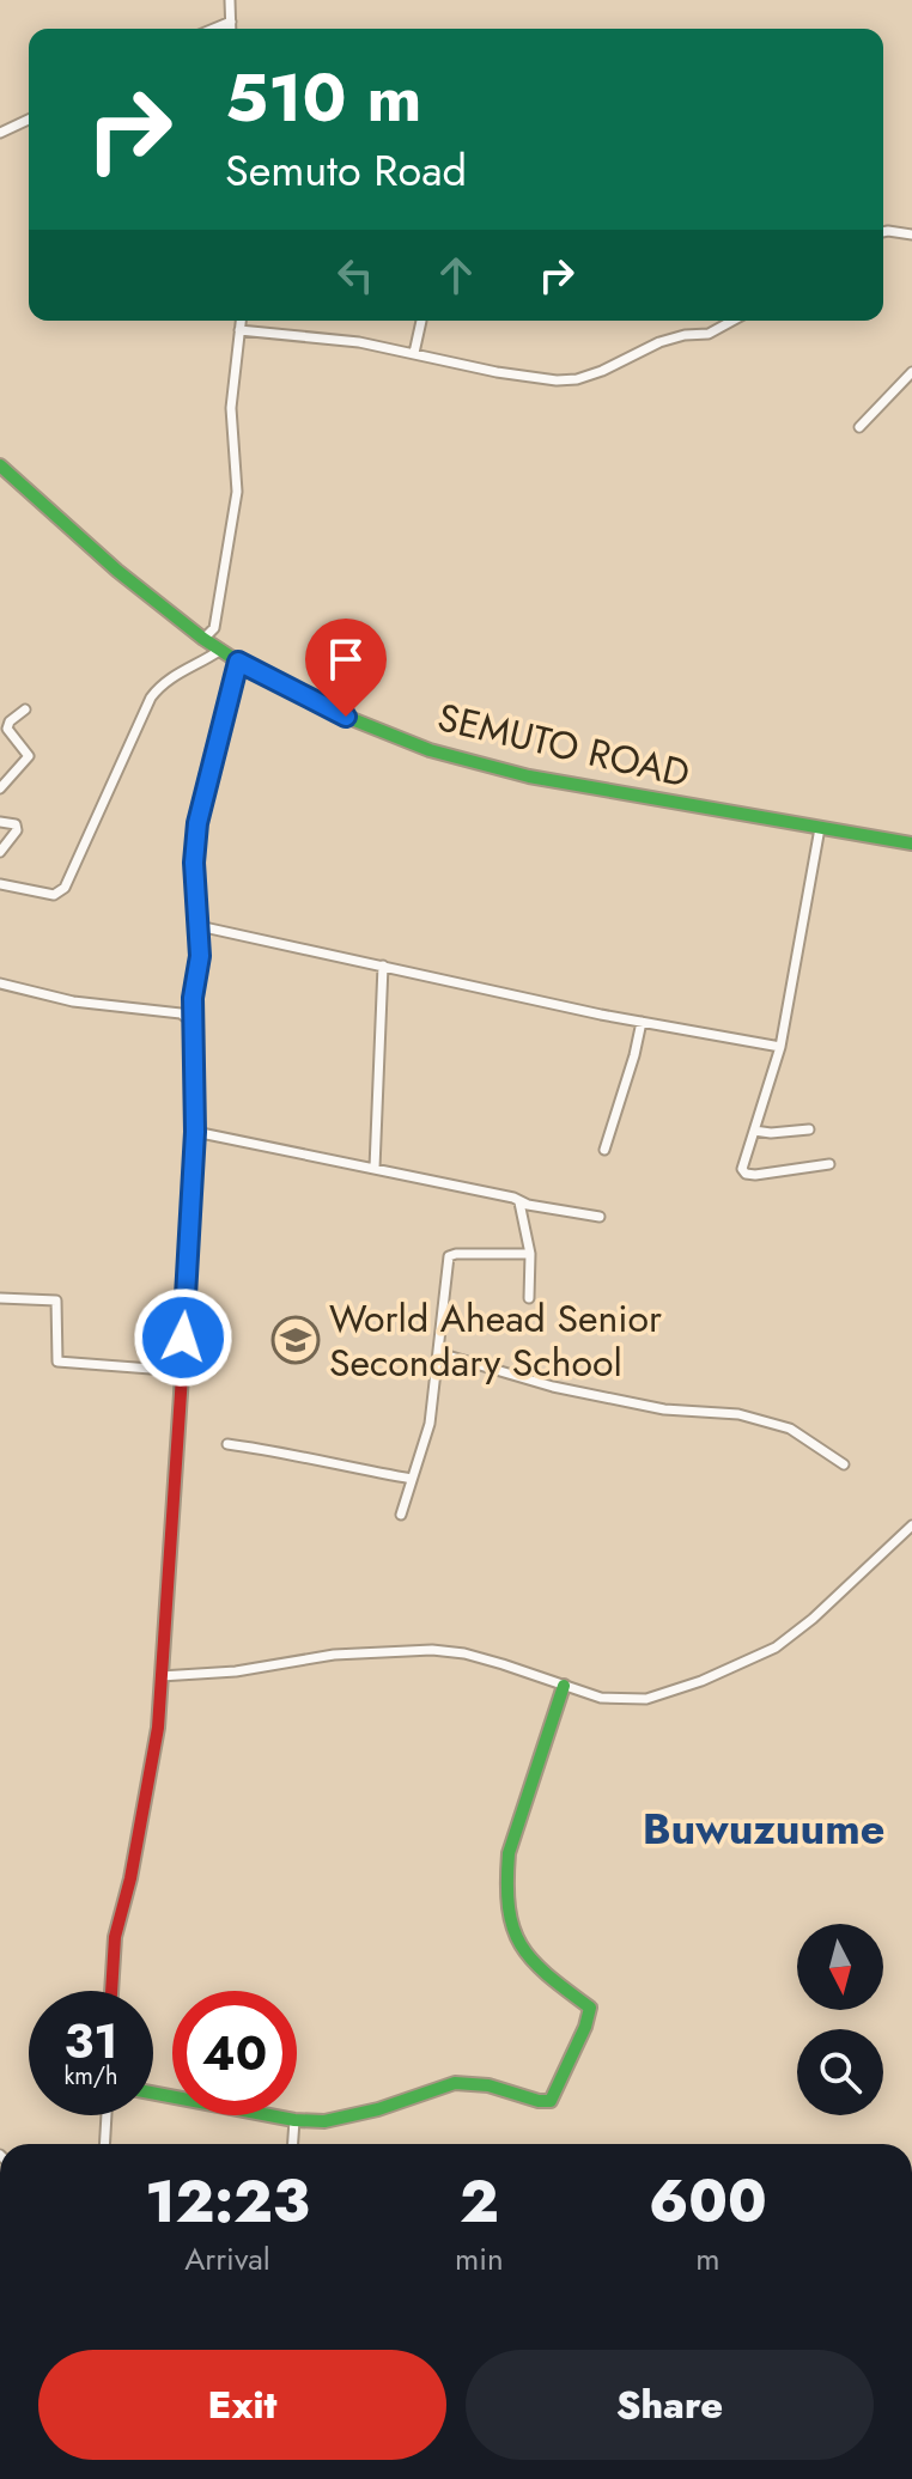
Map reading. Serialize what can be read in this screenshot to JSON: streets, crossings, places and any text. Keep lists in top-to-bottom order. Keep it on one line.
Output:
{"streets":{"street":["SEMUTO ROAD"]},"districts":["Buwuzuume"],"places":{"school or university":["World Ahead Senior Secondary School"]},"north":"bottom","page":{"turn":["510 m","Semuto Road"],"speed":"31 km/h","limit":"40","eta":["12:23","Arrival","2","min","600","m"],"buttons":["Exit","Share"]}}
